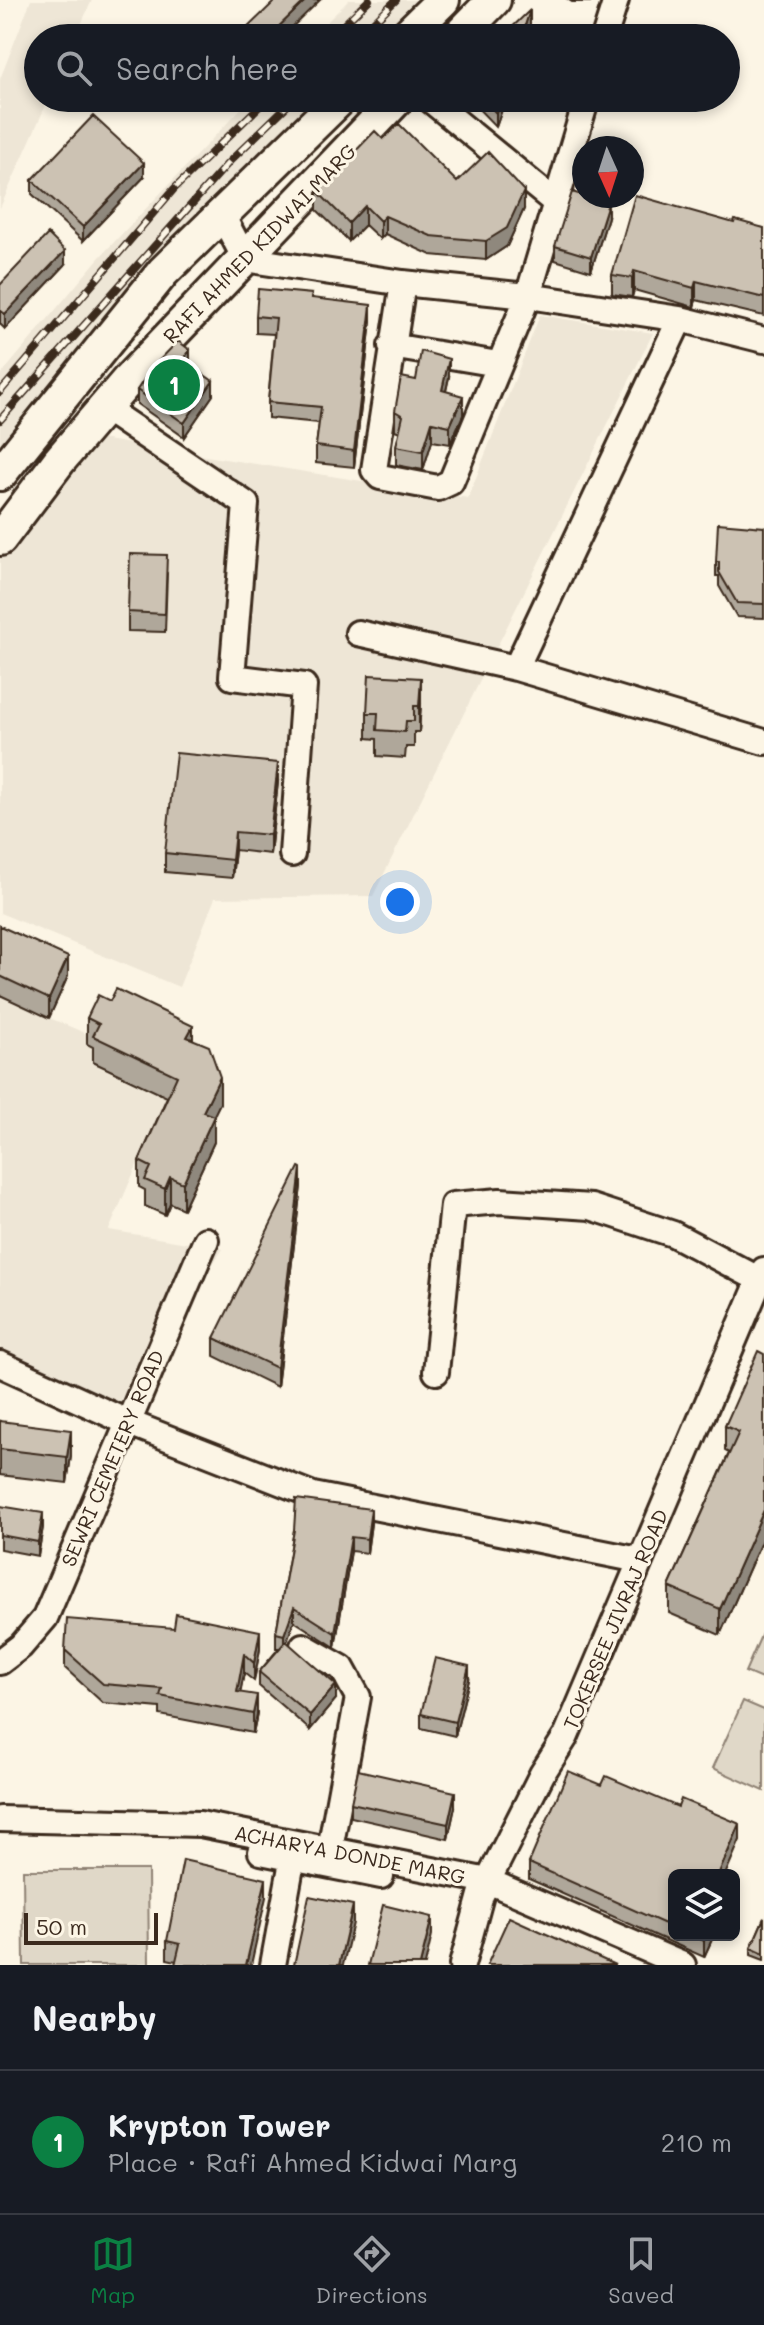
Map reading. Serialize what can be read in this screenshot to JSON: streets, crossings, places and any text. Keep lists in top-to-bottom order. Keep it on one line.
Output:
{"streets":{"main road":["RAFI AHMED KIDWAI MARG"],"street":["SEWRI CEMETERY ROAD","TOKERSEE JIVRAJ ROAD","ACHARYA DONDE MARG"]},"crossings":[["TOKERSEE JIVRAJ ROAD","ACHARYA DONDE MARG"]],"scale_bar":"50 m","north":"bottom","page":{"search":"Search here","pins":"1","scale":"50 m","heading":"Nearby","list":[{"mark":"1","name":"Krypton Tower","note":"Place · Rafi Ahmed Kidwai Marg","value":"210 m"}],"nav":["Map","Directions","Saved"]}}
